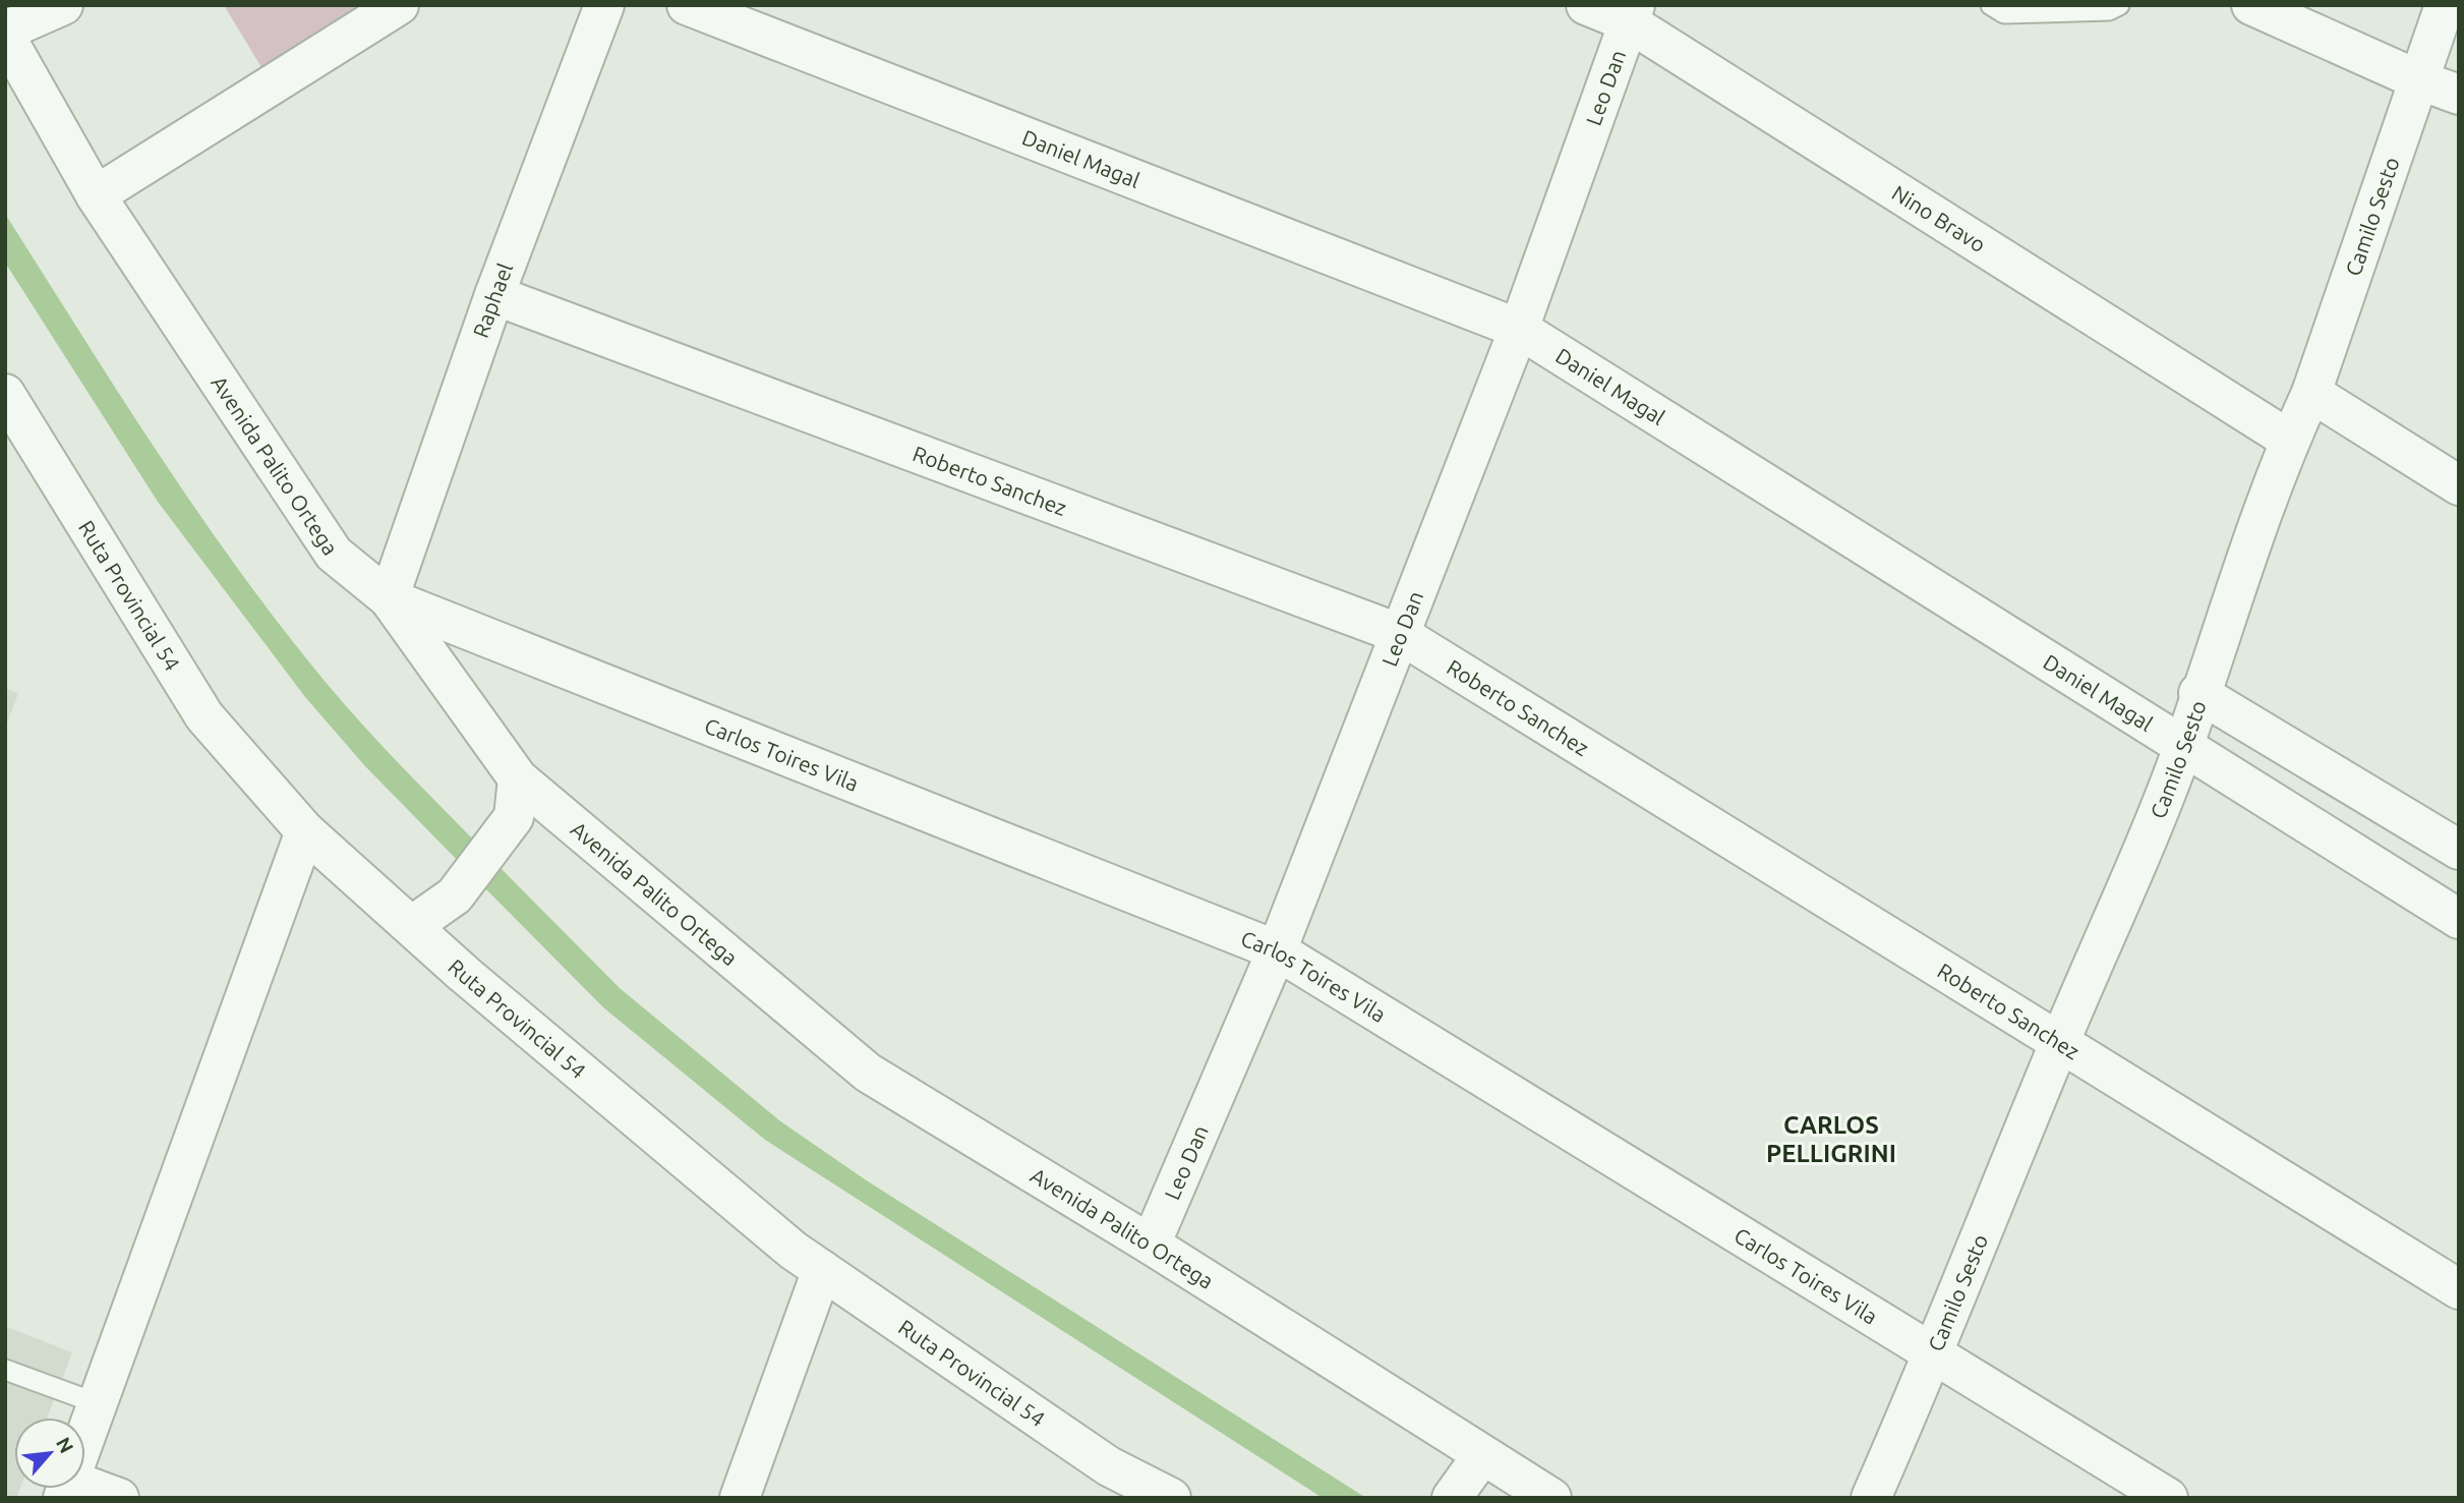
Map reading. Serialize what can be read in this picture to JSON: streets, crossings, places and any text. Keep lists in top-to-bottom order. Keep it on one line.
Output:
{"streets":{"street":["Leo Dan","Daniel Magal","Camilo Sesto","Nino Bravo","Raphael","Avenida Palito Ortega","Roberto Sanchez","Ruta Provincial 54","Carlos Toires Vila"]},"crossings":[["Leo Dan","Daniel Magal"],["Leo Dan","Nino Bravo"],["Leo Dan","Avenida Palito Ortega"],["Leo Dan","Roberto Sanchez"],["Leo Dan","Carlos Toires Vila"],["Daniel Magal","Camilo Sesto"],["Camilo Sesto","Nino Bravo"],["Camilo Sesto","Roberto Sanchez"],["Camilo Sesto","Carlos Toires Vila"],["Raphael","Avenida Palito Ortega"],["Raphael","Roberto Sanchez"],["Raphael","Carlos Toires Vila"],["Avenida Palito Ortega","Carlos Toires Vila"]],"districts":["CARLOS PELLIGRINI"],"north":"top right"}
